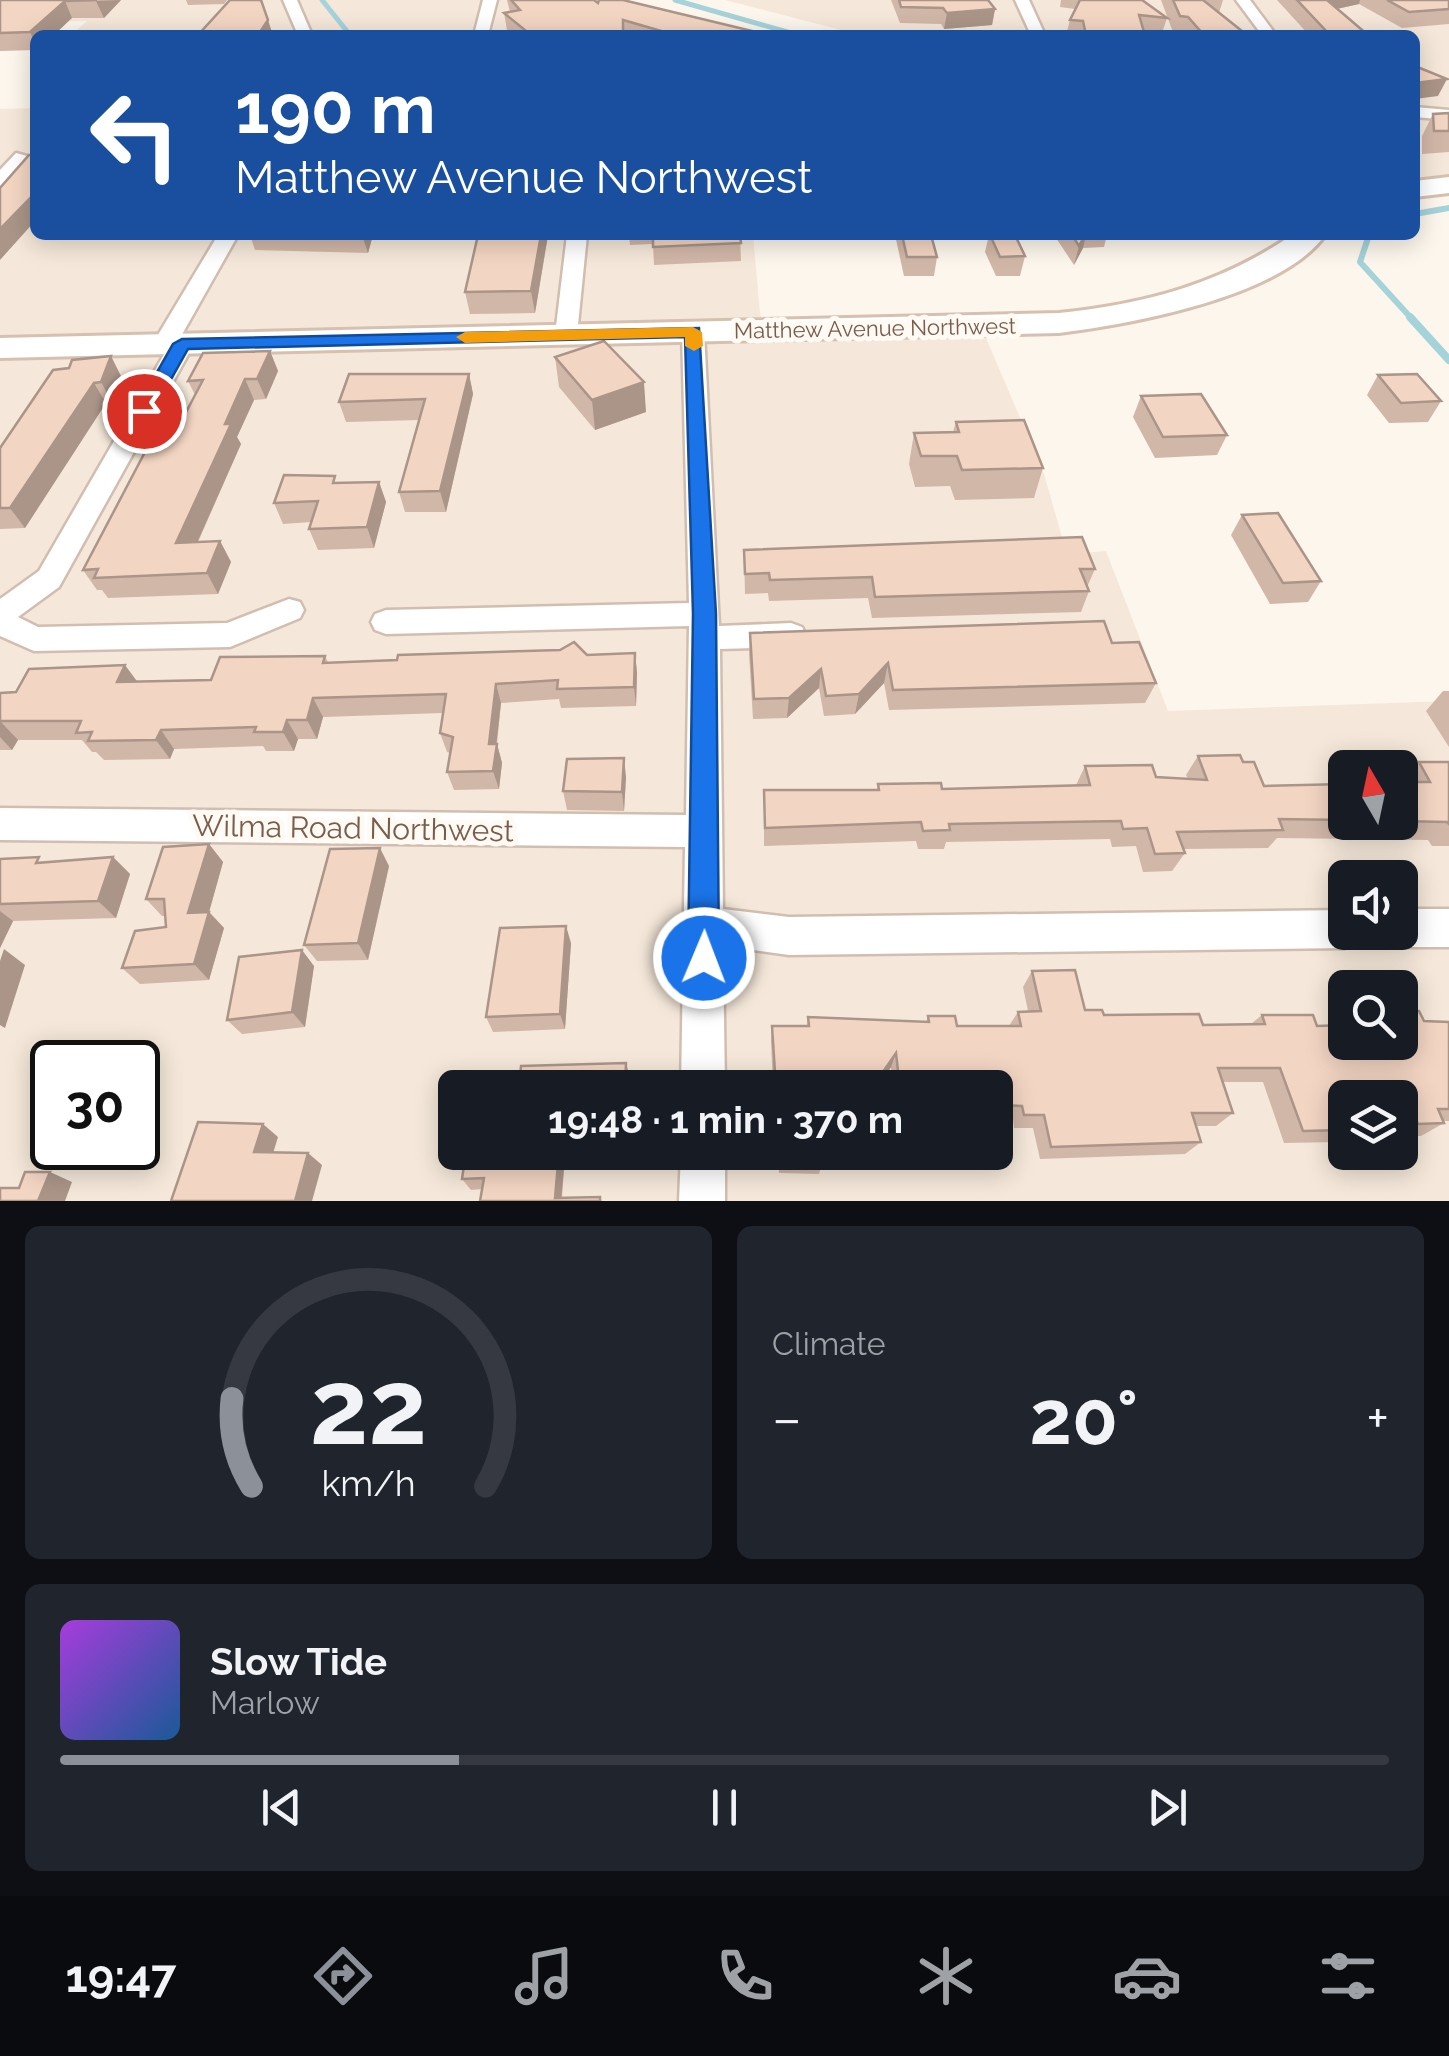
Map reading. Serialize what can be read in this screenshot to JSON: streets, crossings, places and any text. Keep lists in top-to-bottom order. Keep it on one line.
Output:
{"streets":{"street":["Matthew Avenue Northwest","Wilma Road Northwest"]},"north":"top","page":{"turn":["190 m","Matthew Avenue Northwest"],"limit":"30","trip":"19:48 · 1 min · 370 m","tile":"Climate","heat":["−","20°","+"],"song":["Slow Tide","Marlow"],"tabs":"19:47","gauge":["22","km/h"]}}
